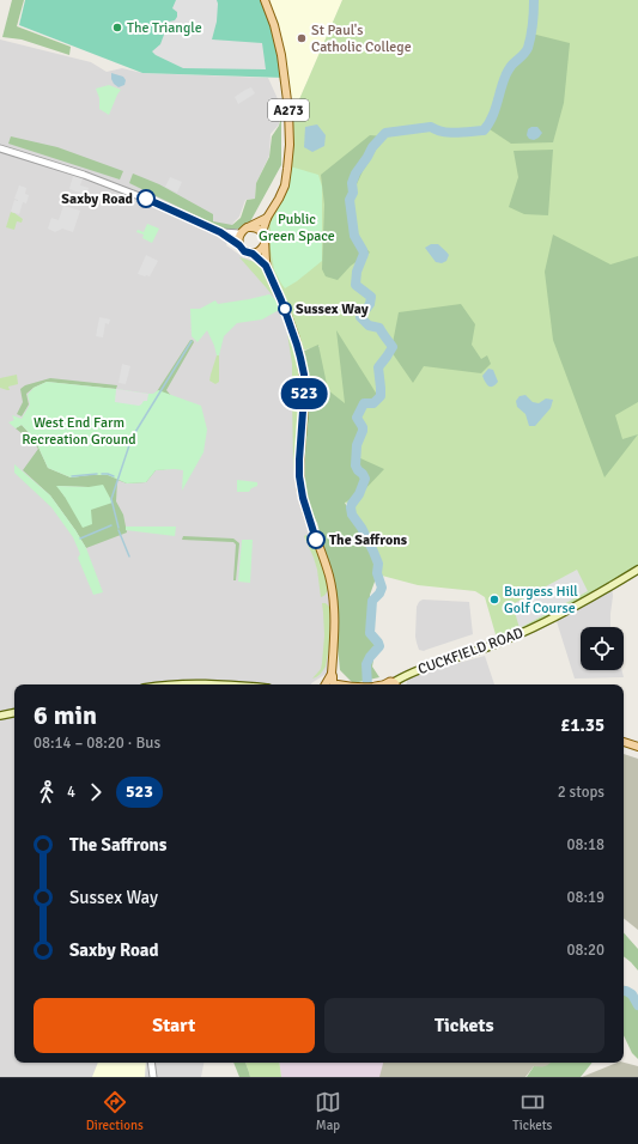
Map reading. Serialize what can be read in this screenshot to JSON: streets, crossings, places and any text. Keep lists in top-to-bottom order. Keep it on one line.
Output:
{"streets":{"main road":["A273","CUCKFIELD ROAD"]},"parks":["Public Green Space","West End Farm Recreation Ground"],"places":["The Triangle","St Paul's Catholic College","Saxby Road","Sussex Way","The Saffrons","Burgess Hill Golf Course"],"lines":["bus line 523"],"page":{"on_map":"523","heading":["6 min","08:14 – 08:20 · Bus","£1.35"],"legs":["4","523","2 stops"],"list":[{"name":"The Saffrons","value":"08:18"},{"name":"Sussex Way","value":"08:19"},{"name":"Saxby Road","value":"08:20"}],"buttons":["Start","Tickets"],"tabs":["Directions","Map","Tickets"]}}
